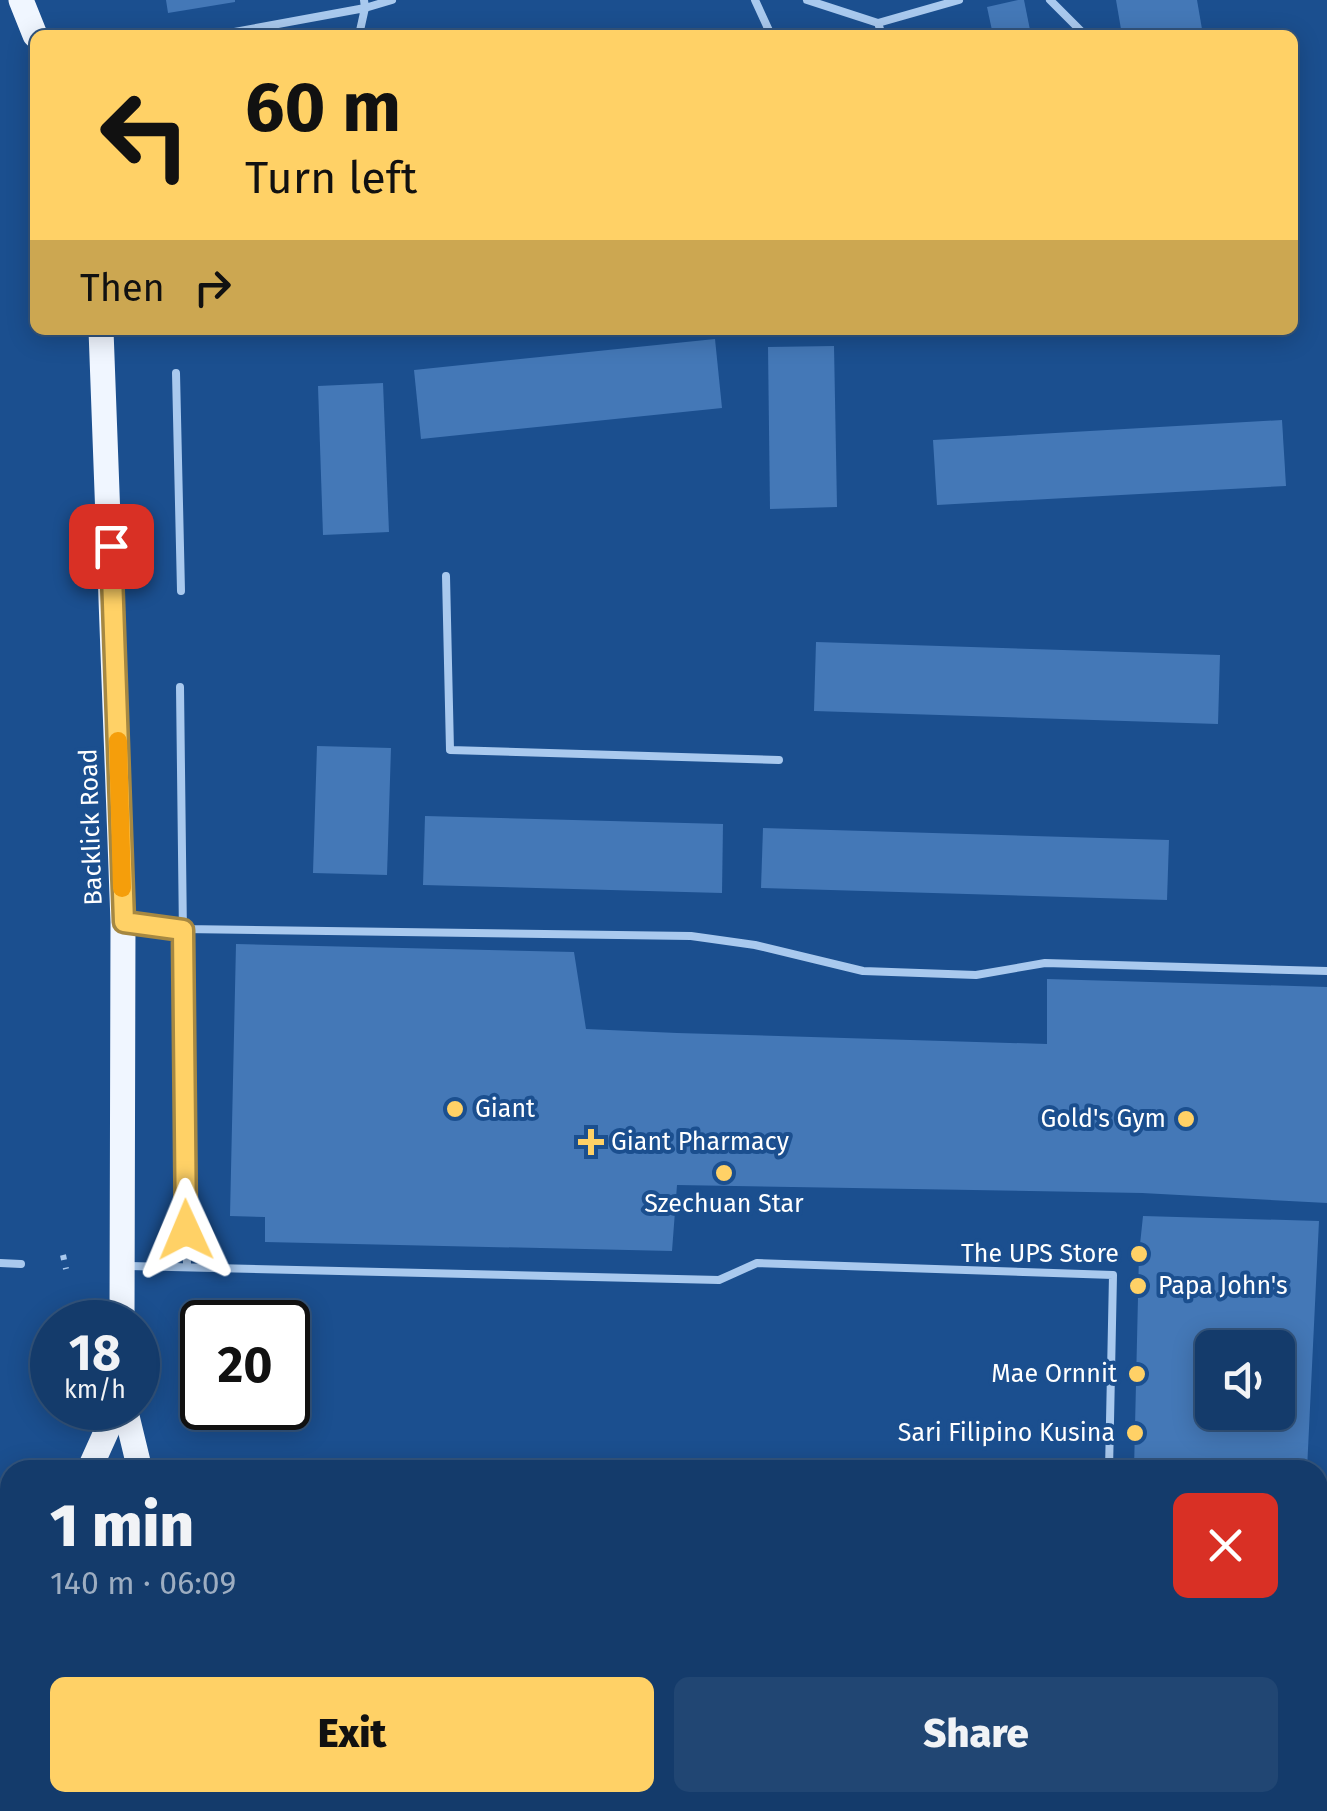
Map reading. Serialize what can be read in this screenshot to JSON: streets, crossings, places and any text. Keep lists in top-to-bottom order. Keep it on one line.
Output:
{"streets":{"main road":["Backlick Road"]},"places":{"other":["Giant","Gold's Gym","Szechuan Star","The UPS Store","Papa John's","Mae Ornnit","Sari Filipino Kusina"],"health":["Giant Pharmacy"]},"page":{"turn":["60 m","Turn left"],"then":"Then","speed":"18 km/h","limit":"20","heading":["1 min","140 m · 06:09"],"buttons":["Exit","Share"]}}
